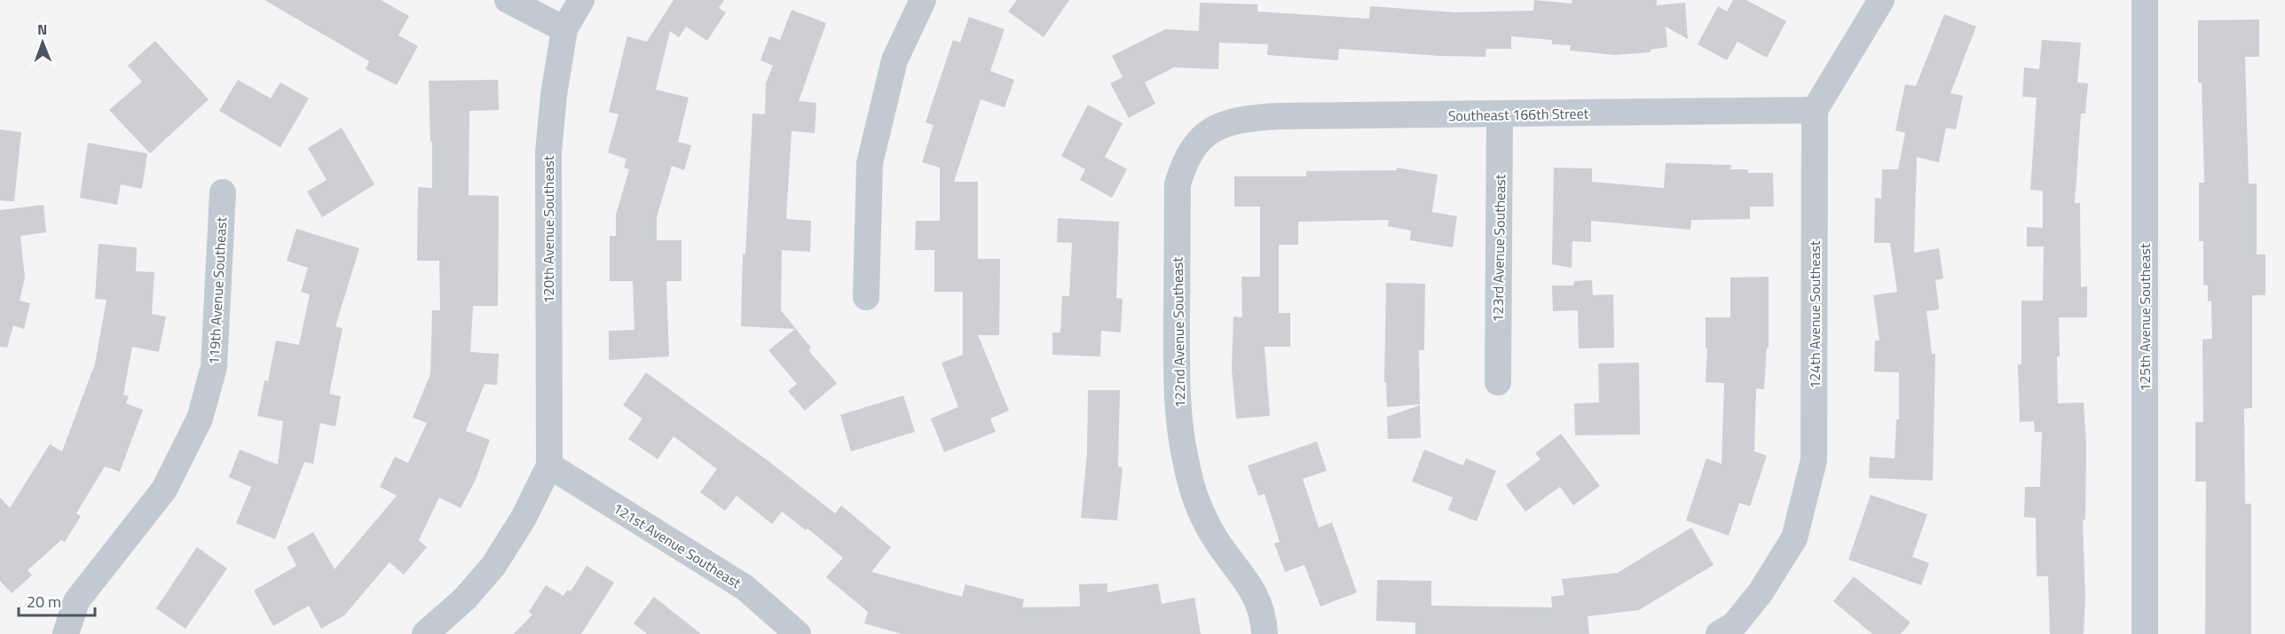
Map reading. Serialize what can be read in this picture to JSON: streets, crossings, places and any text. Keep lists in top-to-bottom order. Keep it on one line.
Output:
{"streets":{"street":["Southeast 166th Street","120th Avenue Southeast","123rd Avenue Southeast","119th Avenue Southeast","124th Avenue Southeast","125th Avenue Southeast","122nd Avenue Southeast","121st Avenue Southeast"]},"crossings":[["Southeast 166th Street","123rd Avenue Southeast"],["Southeast 166th Street","124th Avenue Southeast"],["Southeast 166th Street","122nd Avenue Southeast"],["120th Avenue Southeast","121st Avenue Southeast"]],"scale_bar":"20 m","north":"top"}
